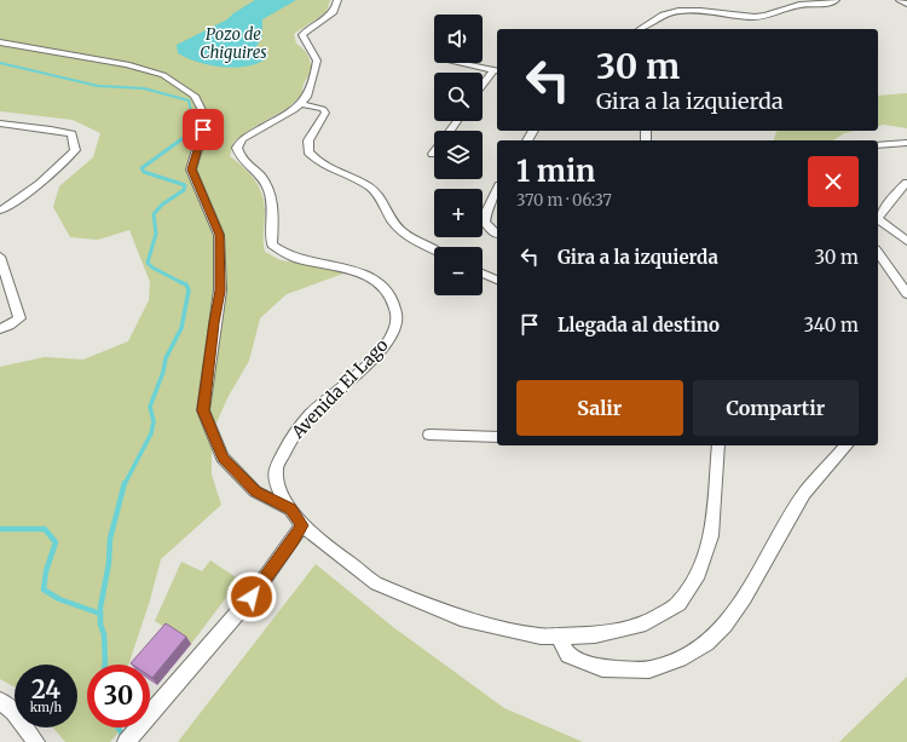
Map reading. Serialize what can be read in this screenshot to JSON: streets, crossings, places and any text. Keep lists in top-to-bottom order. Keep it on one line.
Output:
{"streets":{"street":["Avenida El Lago"]},"water":["Pozo de Chiguires"],"page":{"map_buttons":["+","−"],"turn":["30 m","Gira a la izquierda"],"heading":["1 min","370 m · 06:37"],"list":[{"name":"Gira a la izquierda","value":"30 m"},{"name":"Llegada al destino","value":"340 m"}],"buttons":["Salir","Compartir"],"speed":"24 km/h","limit":"30"}}
